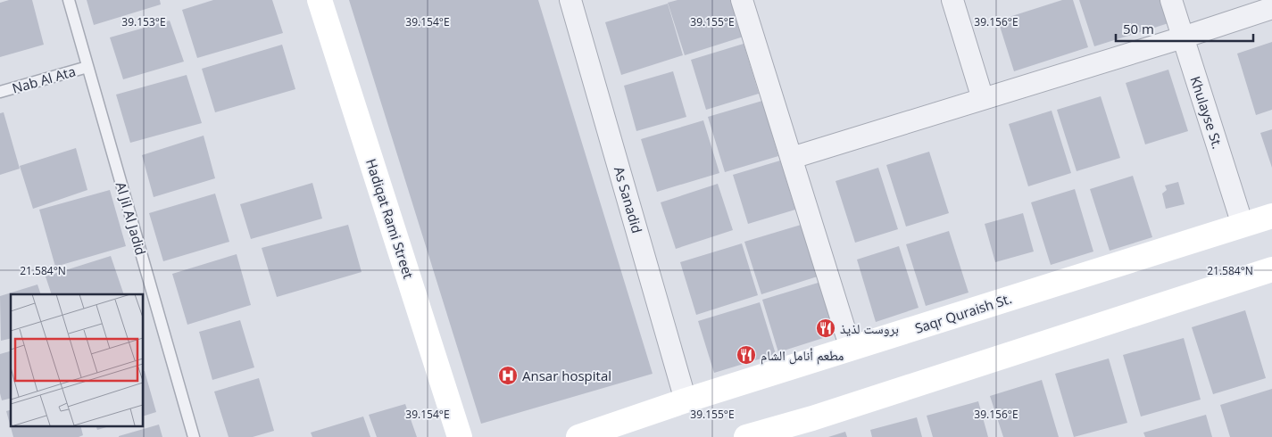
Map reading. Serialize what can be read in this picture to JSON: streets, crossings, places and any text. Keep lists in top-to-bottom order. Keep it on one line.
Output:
{"streets":{"street":["Khulayse St.","As Sanadid","Hadiqat Rami Street","Saqr Quraish St."],"lane":["Nab Al Ata","Al Jil Al Jadid"]},"crossings":[["Nab Al Ata","Al Jil Al Jadid"],["Khulayse St.","Saqr Quraish St."],["As Sanadid","Saqr Quraish St."]],"places":{"restaurant":["بروست لذيذ","مطعم أنامل الشام"],"hospital":["Ansar hospital"]},"scale_bar":"50 m","coordinates":["39.153°E","39.154°E","39.155°E","39.156°E","21.584°N"]}
